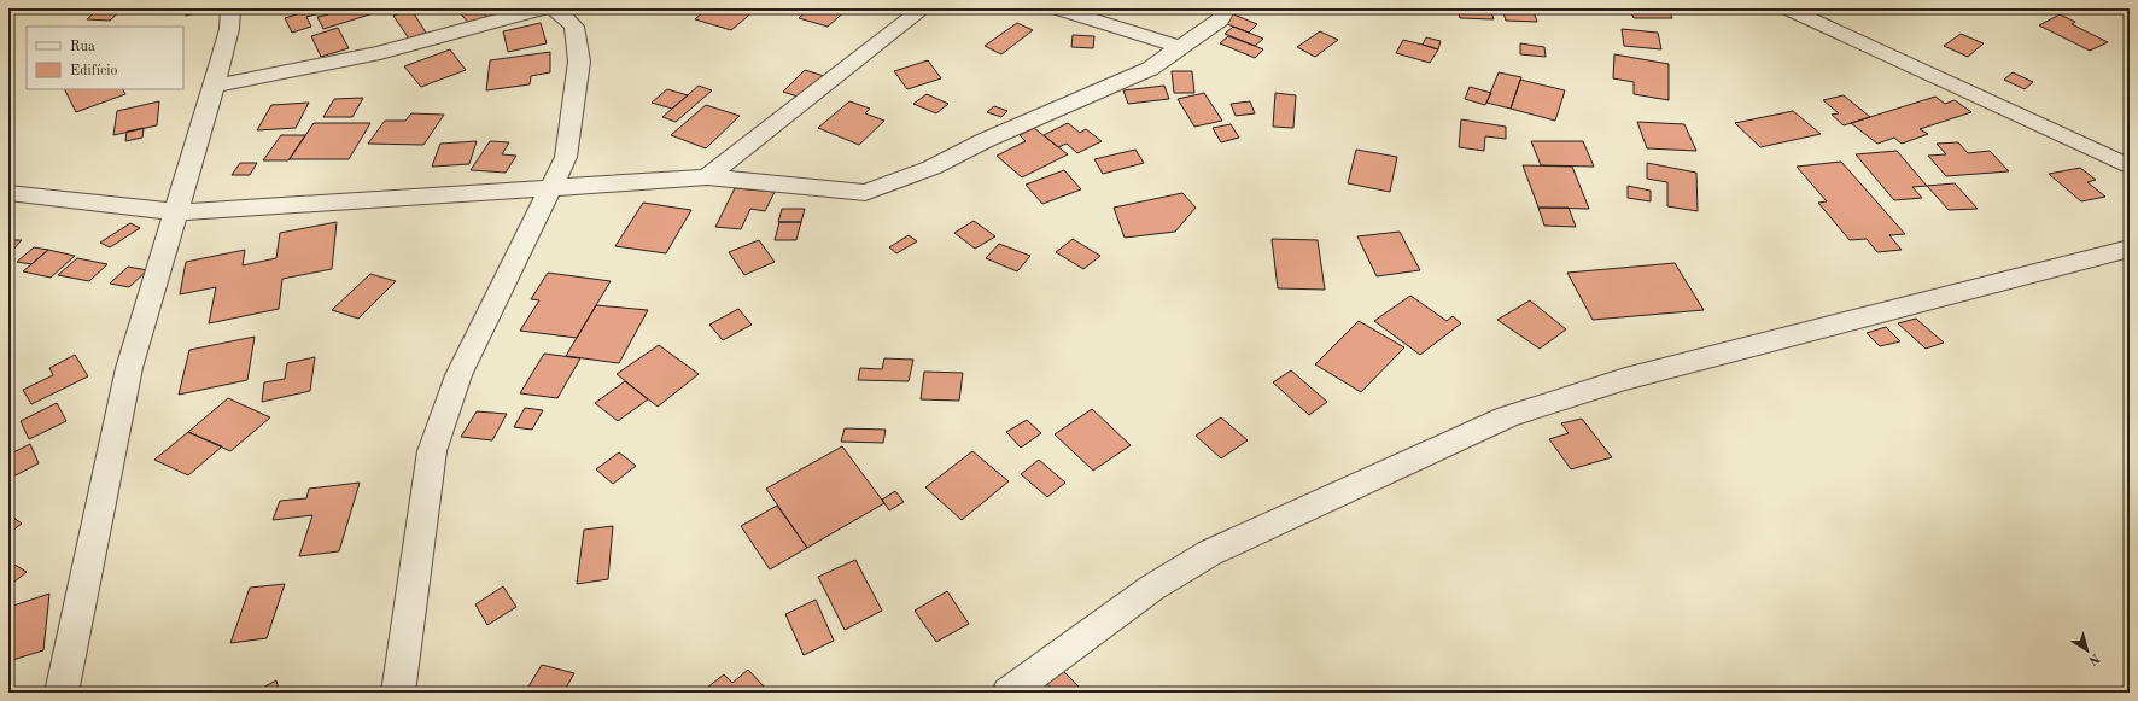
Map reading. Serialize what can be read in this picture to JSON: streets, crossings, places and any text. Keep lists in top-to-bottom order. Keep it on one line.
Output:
{"legend":["Rua","Edifício"],"north":"bottom right"}
